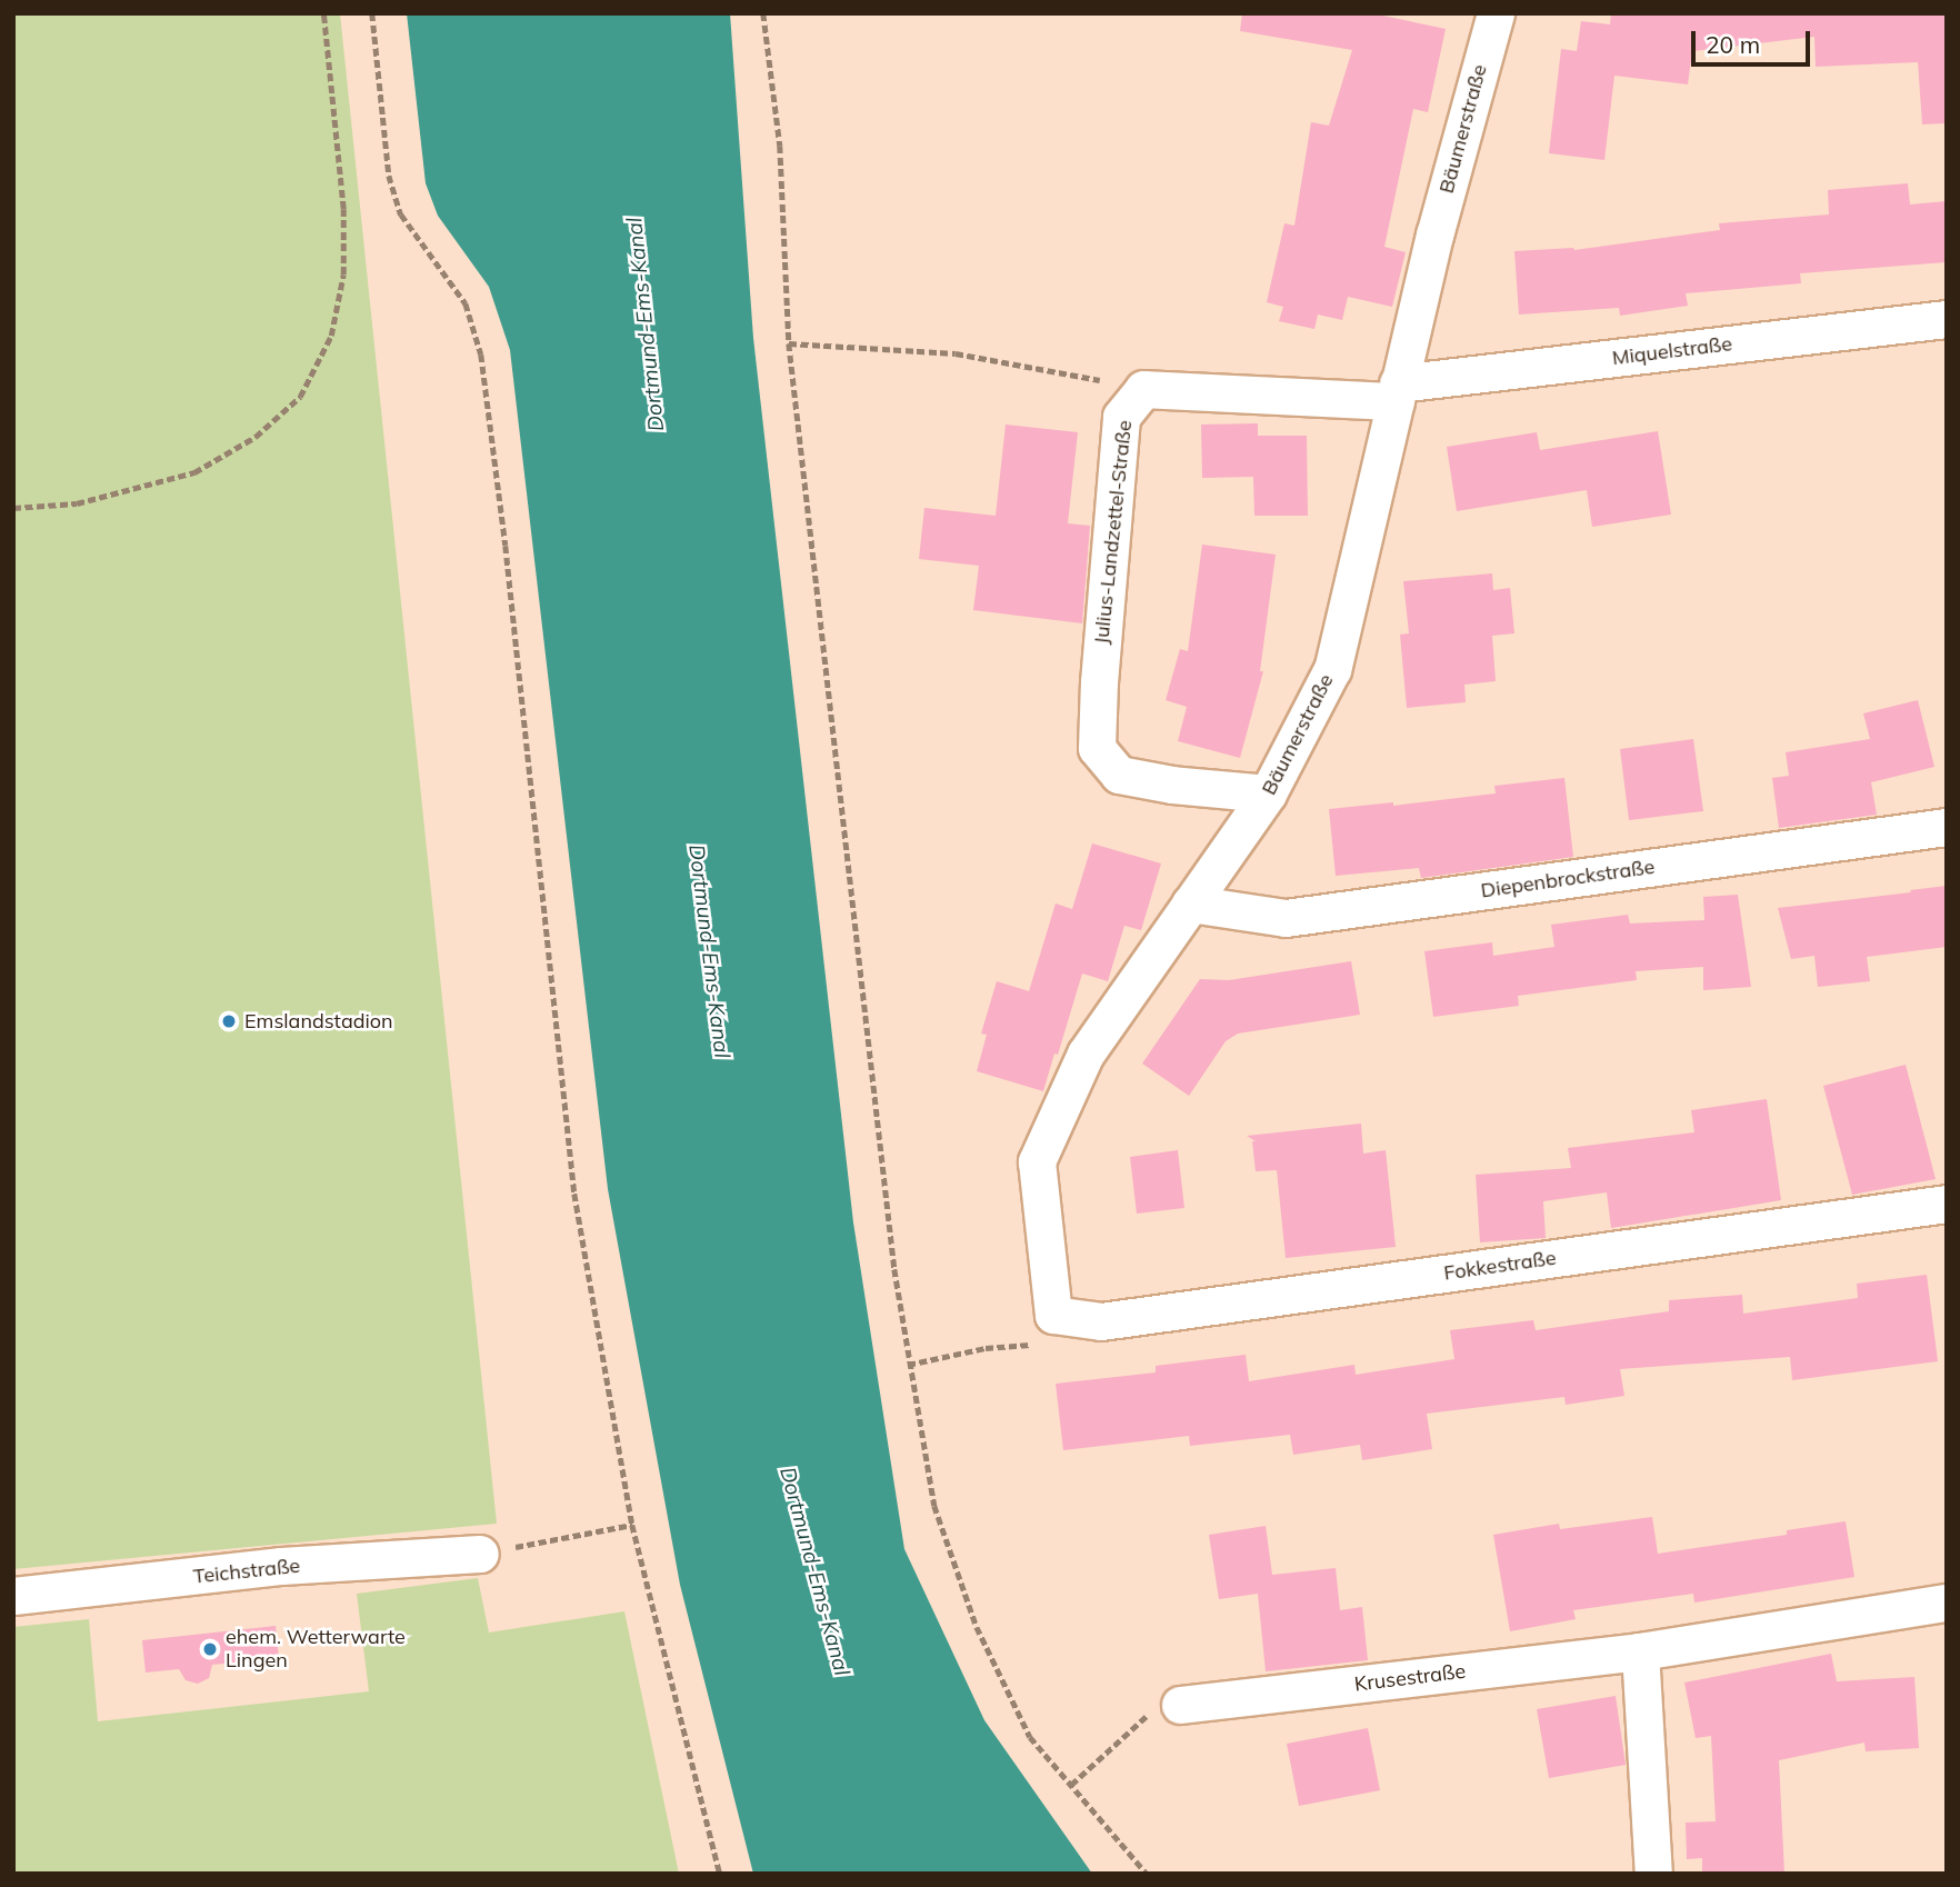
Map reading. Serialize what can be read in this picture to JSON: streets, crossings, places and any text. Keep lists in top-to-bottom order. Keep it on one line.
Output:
{"streets":{"street":["Bäumerstraße","Miquelstraße","Julius-Landzettel-Straße","Diepenbrockstraße","Fokkestraße","Teichstraße","Krusestraße"]},"crossings":[["Bäumerstraße","Miquelstraße"],["Bäumerstraße","Julius-Landzettel-Straße"],["Bäumerstraße","Diepenbrockstraße"],["Bäumerstraße","Fokkestraße"]],"water":["Dortmund-Ems-Kanal"],"places":["Emslandstadion","ehem. Wetterwarte Lingen"],"scale_bar":"20 m"}
